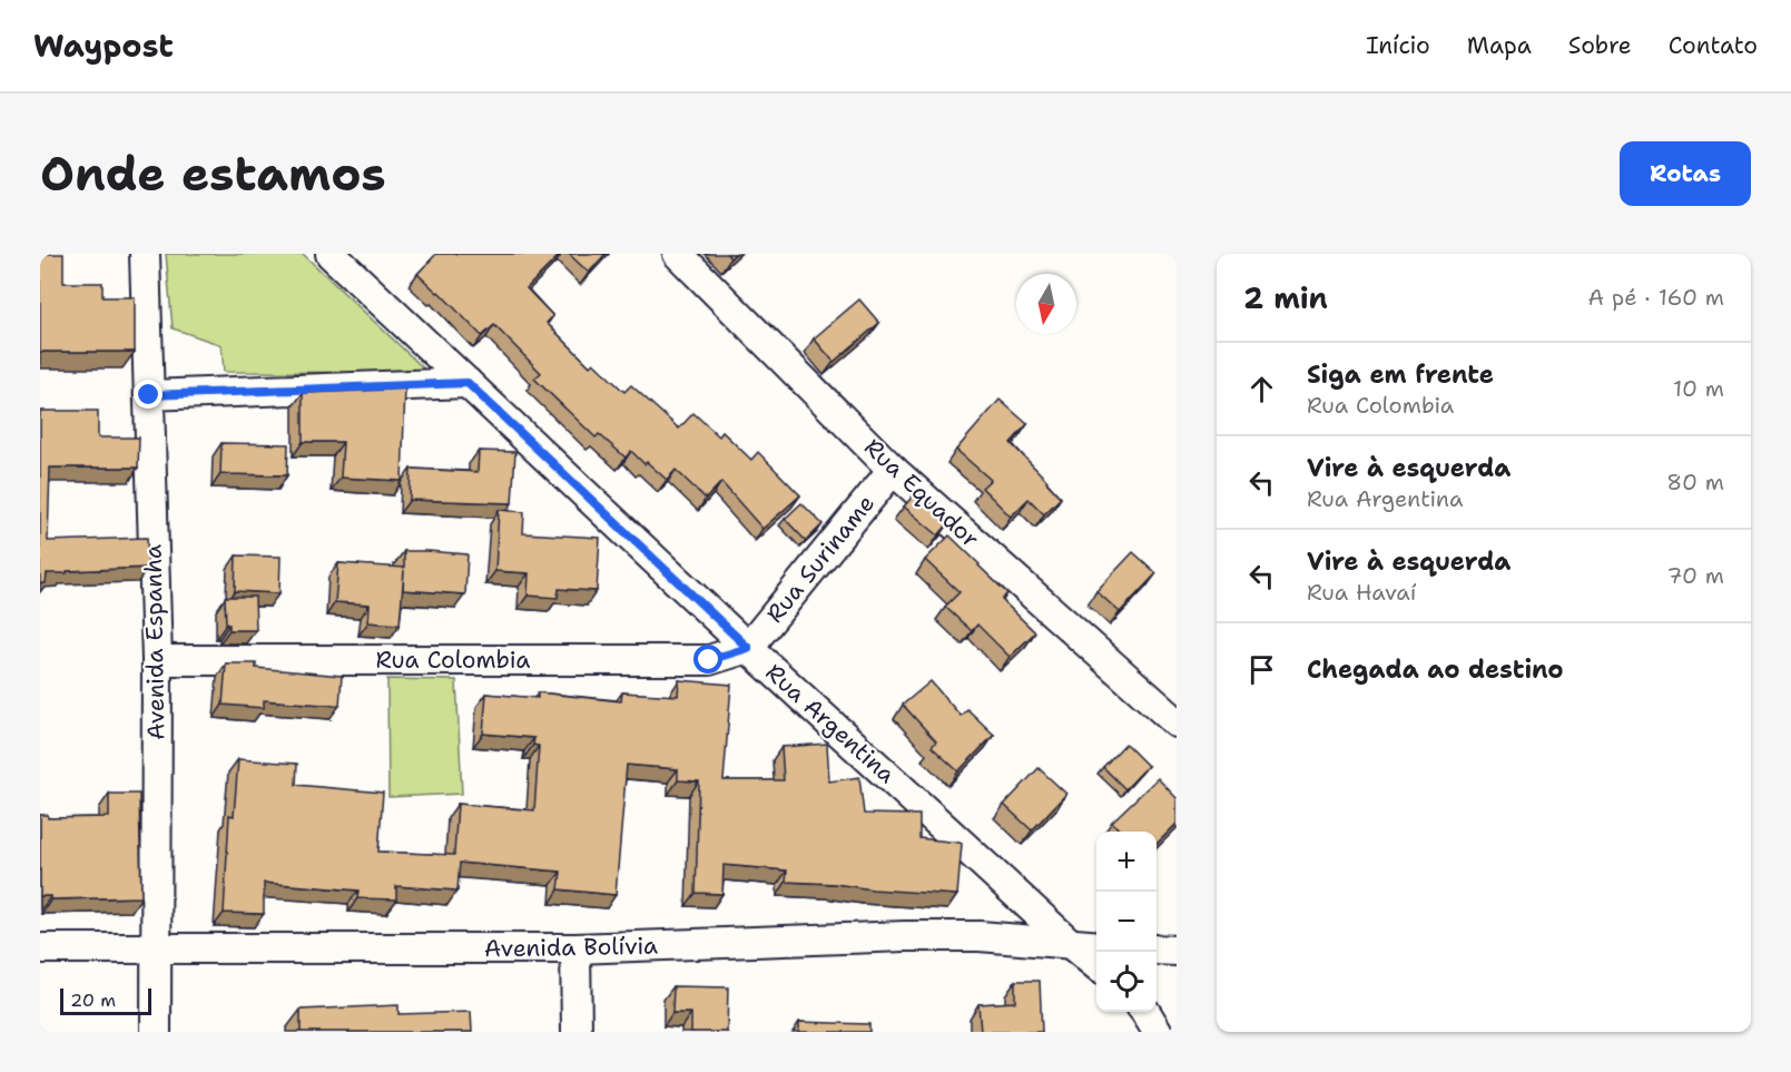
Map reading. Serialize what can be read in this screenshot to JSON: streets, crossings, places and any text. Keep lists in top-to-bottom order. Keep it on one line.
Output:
{"streets":{"street":["Rua Equador","Rua Suriname","Avenida Espanha","Rua Colombia","Rua Argentina","Avenida Bolívia"]},"crossings":[["Rua Equador","Rua Suriname"],["Rua Suriname","Rua Colombia"],["Rua Suriname","Rua Argentina"],["Avenida Espanha","Rua Colombia"],["Avenida Espanha","Avenida Bolívia"],["Rua Colombia","Rua Argentina"],["Rua Argentina","Avenida Bolívia"]],"scale_bar":"20 m","north":"bottom","page":{"header":"Waypost","nav":["Início","Mapa","Sobre","Contato"],"buttons":"Rotas","title":"Onde estamos","heading":["2 min","A pé · 160 m"],"list":[["Siga em frente","Rua Colombia","10 m"],["Vire à esquerda","Rua Argentina","80 m"],["Vire à esquerda","Rua Havaí","70 m"],"Chegada ao destino"],"map_buttons":["+","−"],"scale":"20 m"}}
